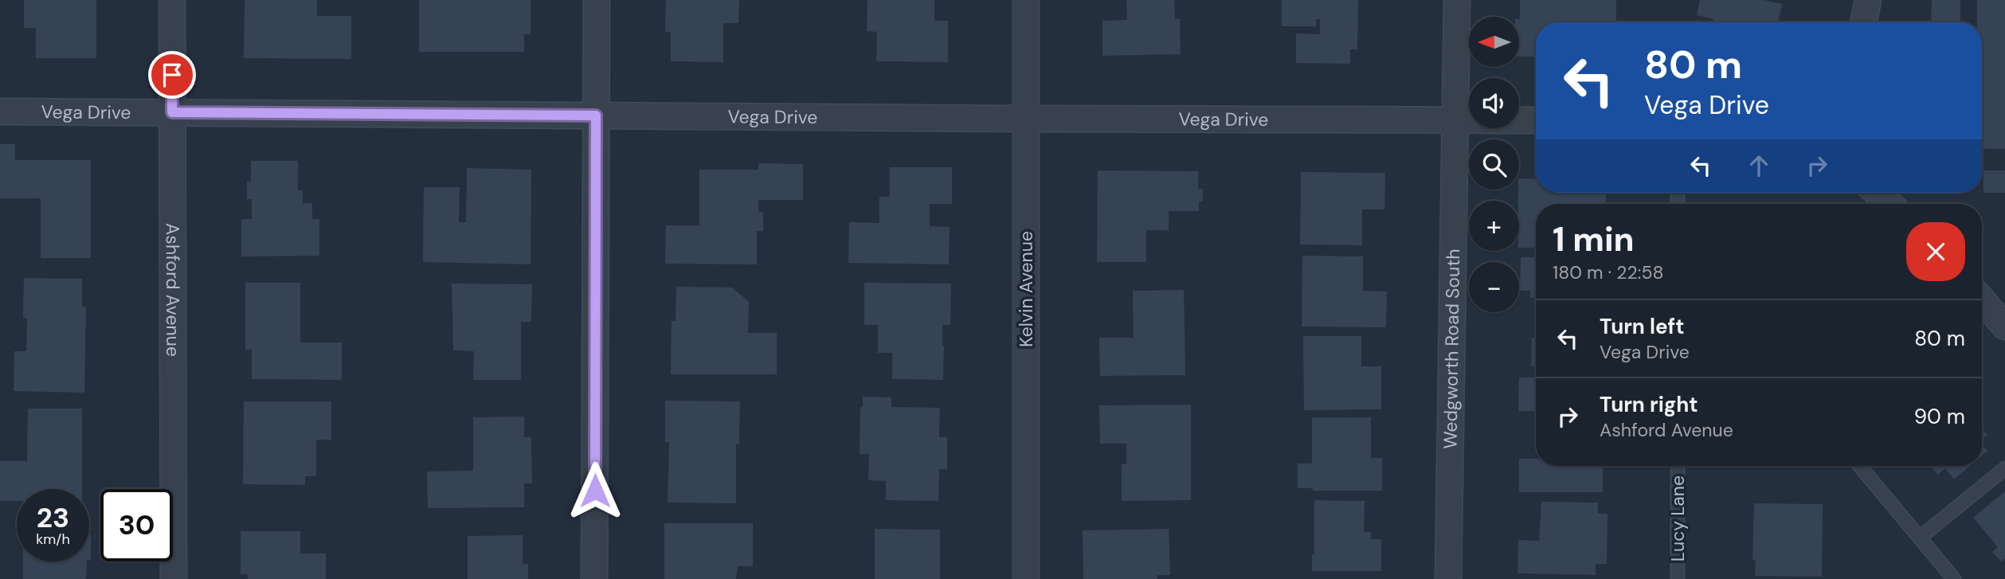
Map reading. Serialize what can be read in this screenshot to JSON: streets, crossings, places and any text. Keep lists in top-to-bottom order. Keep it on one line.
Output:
{"streets":{"street":["Vega Drive","Kelvin Avenue","Ashford Avenue","Wedgworth Road South"],"lane":["Lucy Lane"]},"crossings":[["Vega Drive","Kelvin Avenue"],["Vega Drive","Ashford Avenue"],["Vega Drive","Wedgworth Road South"]],"north":"left","page":{"map_buttons":["+","−"],"turn":["80 m","Vega Drive"],"heading":["1 min","180 m · 22:58"],"list":[{"name":"Turn left","note":"Vega Drive","value":"80 m"},{"name":"Turn right","note":"Ashford Avenue","value":"90 m"}],"speed":"23 km/h","limit":"30"}}
